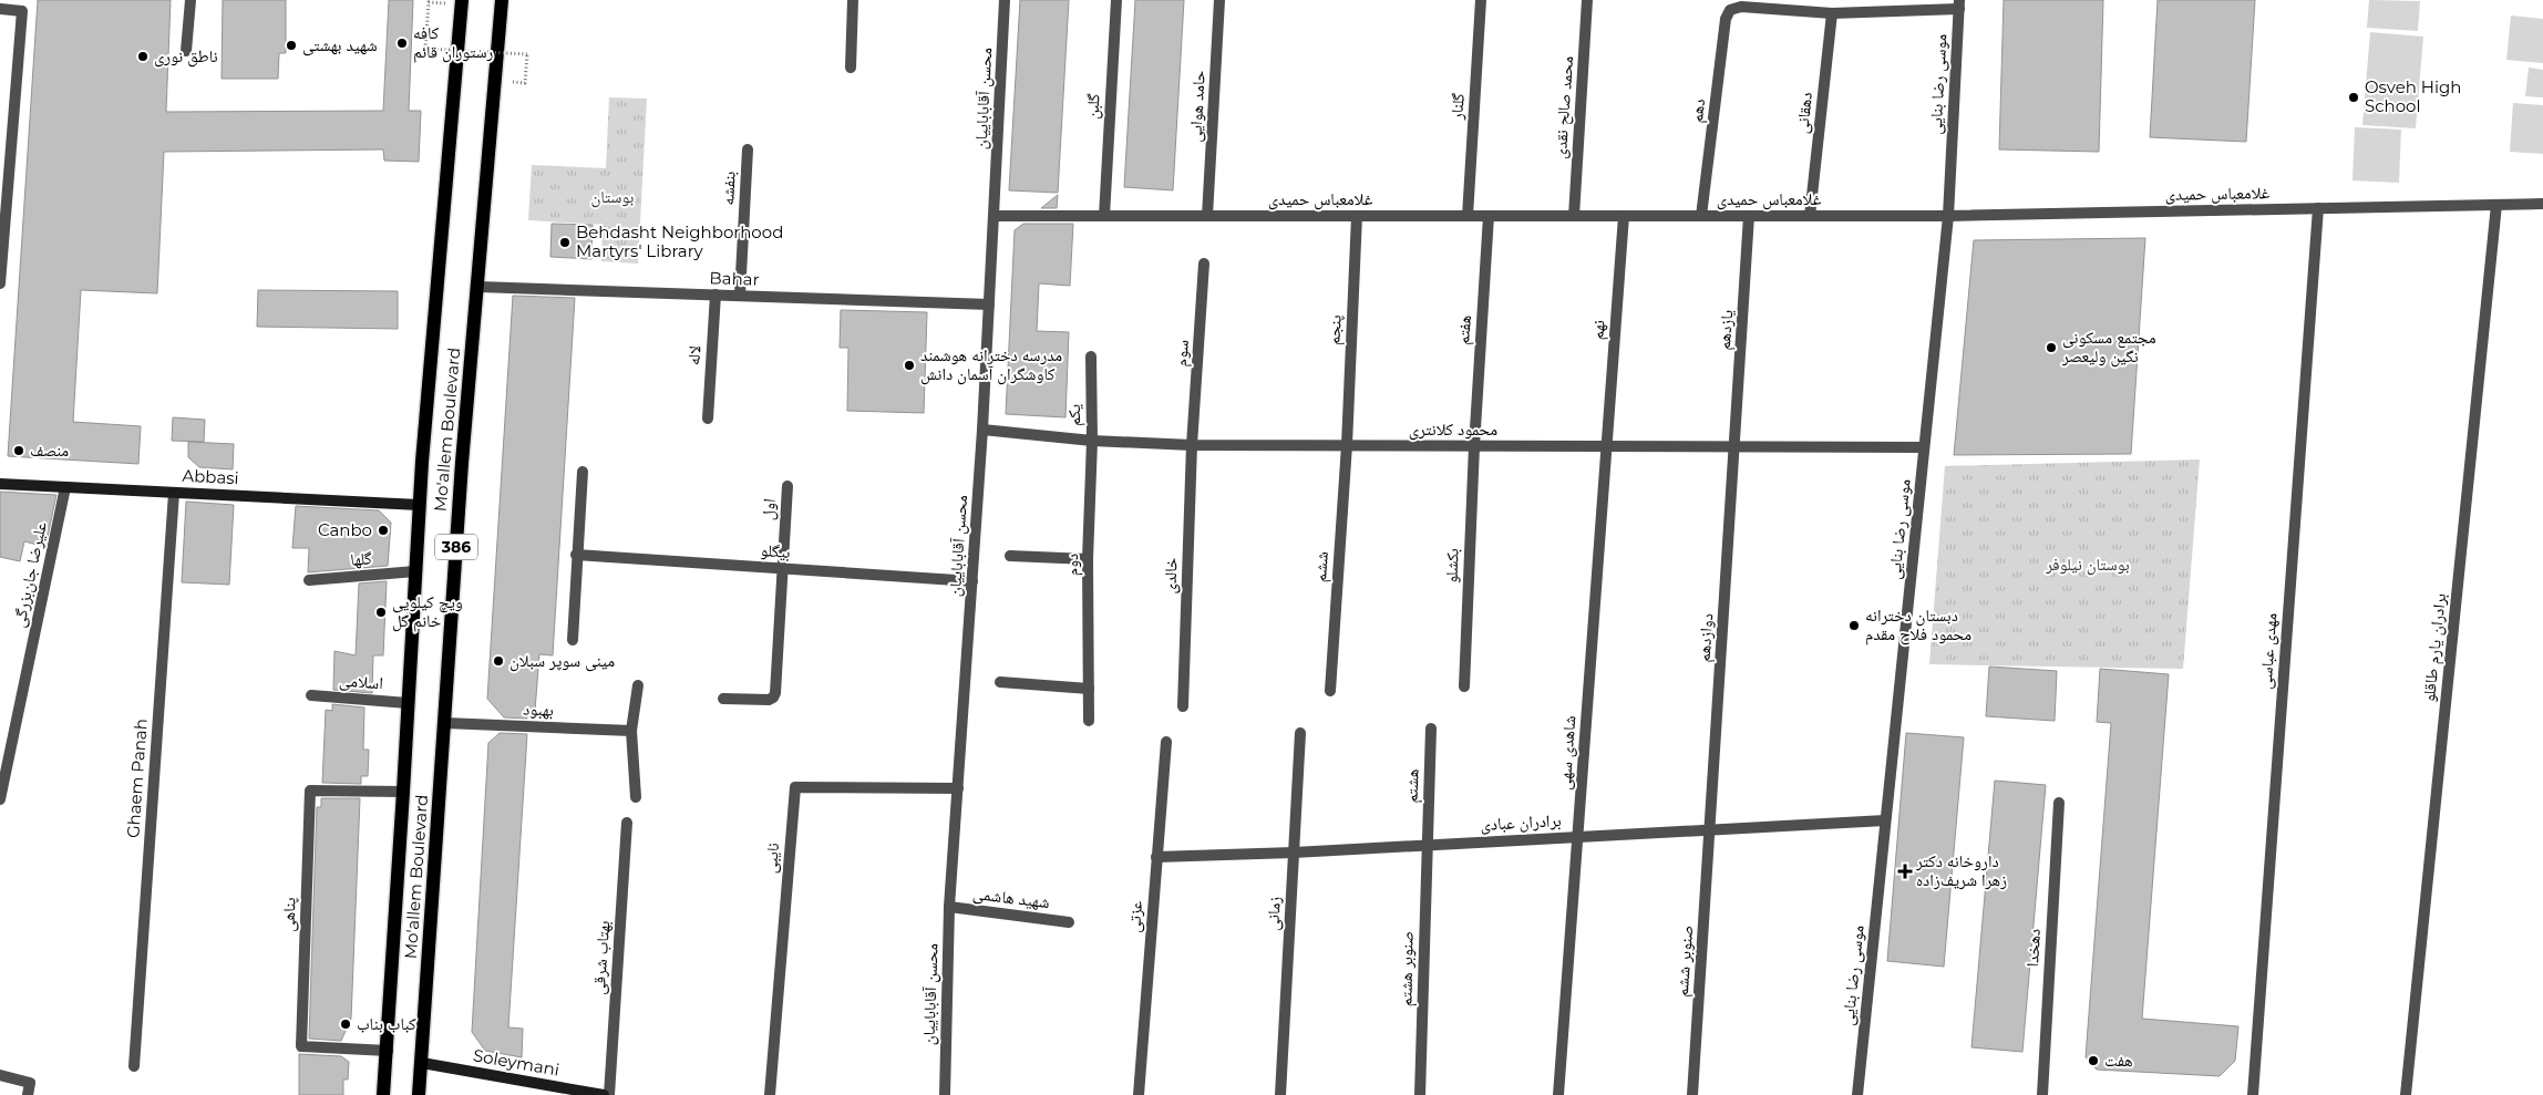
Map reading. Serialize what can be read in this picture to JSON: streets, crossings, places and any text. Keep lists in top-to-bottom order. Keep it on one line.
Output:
{"streets":{"main road":["Mo'allem Boulevard","386"],"street":["موسی رضا بنایی","محسن آقاباباییان","گلبن","حامد هوایی","گلنار","محمد صالح نقدی","دهم","دهقانی","بنفشه","غلامعباس حمیدی","Bahar","پنجم","هفتم","نهم","یازدهم","سوم","لاله","یکم","محمود کلانتری","Abbasi","اول","بیگلو","گلها","دوم","بکشلو","ششم","علیرضا جان‌بزرگی","خالدی","دوازدهم","برادران یارم طاقلو","مهدی عباسی","اسلامی","بهبود","شاهدی سهی","Ghaem Panah","هشتم","برادران عبادی","نایبی","شهید هاشمی","زمانی","پناهی","عزتی","دهخدا","بهتاب شرقی","صنوبر ششم","صنوبر هشتم","Soleymani"]},"crossings":[["موسی رضا بنایی","غلامعباس حمیدی"],["موسی رضا بنایی","محمود کلانتری"],["موسی رضا بنایی","برادران عبادی"],["محسن آقاباباییان","غلامعباس حمیدی"],["محسن آقاباباییان","Bahar"],["محسن آقاباباییان","محمود کلانتری"],["محسن آقاباباییان","بیگلو"],["محسن آقاباباییان","نایبی"],["محسن آقاباباییان","شهید هاشمی"],["گلبن","غلامعباس حمیدی"],["حامد هوایی","غلامعباس حمیدی"],["گلنار","غلامعباس حمیدی"],["محمد صالح نقدی","غلامعباس حمیدی"],["دهم","دهقانی"],["دهم","غلامعباس حمیدی"],["دهقانی","غلامعباس حمیدی"],["بنفشه","Bahar"],["غلامعباس حمیدی","پنجم"],["غلامعباس حمیدی","هفتم"],["غلامعباس حمیدی","نهم"],["غلامعباس حمیدی","یازدهم"],["غلامعباس حمیدی","برادران یارم طاقلو"],["غلامعباس حمیدی","مهدی عباسی"],["Bahar","لاله"],["Bahar","Mo'allem Boulevard"],["پنجم","محمود کلانتری"],["پنجم","ششم"],["هفتم","محمود کلانتری"],["هفتم","بکشلو"],["نهم","محمود کلانتری"],["نهم","شاهدی سهی"],["یازدهم","محمود کلانتری"],["یازدهم","دوازدهم"],["سوم","محمود کلانتری"],["سوم","خالدی"],["یکم","محمود کلانتری"],["یکم","دوم"],["Mo'allem Boulevard","Abbasi"],["Mo'allem Boulevard","گلها"],["Mo'allem Boulevard","اسلامی"],["Mo'allem Boulevard","بهبود"],["Mo'allem Boulevard","پناهی"],["Mo'allem Boulevard","Soleymani"],["محمود کلانتری","دوم"],["محمود کلانتری","بکشلو"],["محمود کلانتری","ششم"],["محمود کلانتری","خالدی"],["محمود کلانتری","دوازدهم"],["محمود کلانتری","شاهدی سهی"],["Abbasi","علیرضا جان‌بزرگی"],["Abbasi","Ghaem Panah"],["اول","بیگلو"],["دوازدهم","برادران عبادی"],["دوازدهم","صنوبر ششم"],["شاهدی سهی","برادران عبادی"],["هشتم","برادران عبادی"],["هشتم","صنوبر هشتم"],["برادران عبادی","زمانی"],["برادران عبادی","عزتی"],["برادران عبادی","صنوبر ششم"],["برادران عبادی","صنوبر هشتم"]],"parks":["بوستان","بوستان نیلوفر"],"places":{"other":["کافه رستوران قائم","شهید بهشتی","ناطق نوری","Osveh High School","Behdasht Neighborhood Martyrs' Library","مجتمع مسکونی نگین ولیعصر","مدرسه دخترانه هوشمند کاوشگران آسمان دانش","منصف","Canbo","ویچ کیلویی خانم گل","دبستان دخترانه محمود فلاح مقدم","مینی سوپر سبلان","کباب بناب","هفت"],"health":["داروخانه دکتر زهرا شریف‌زاده"]}}
